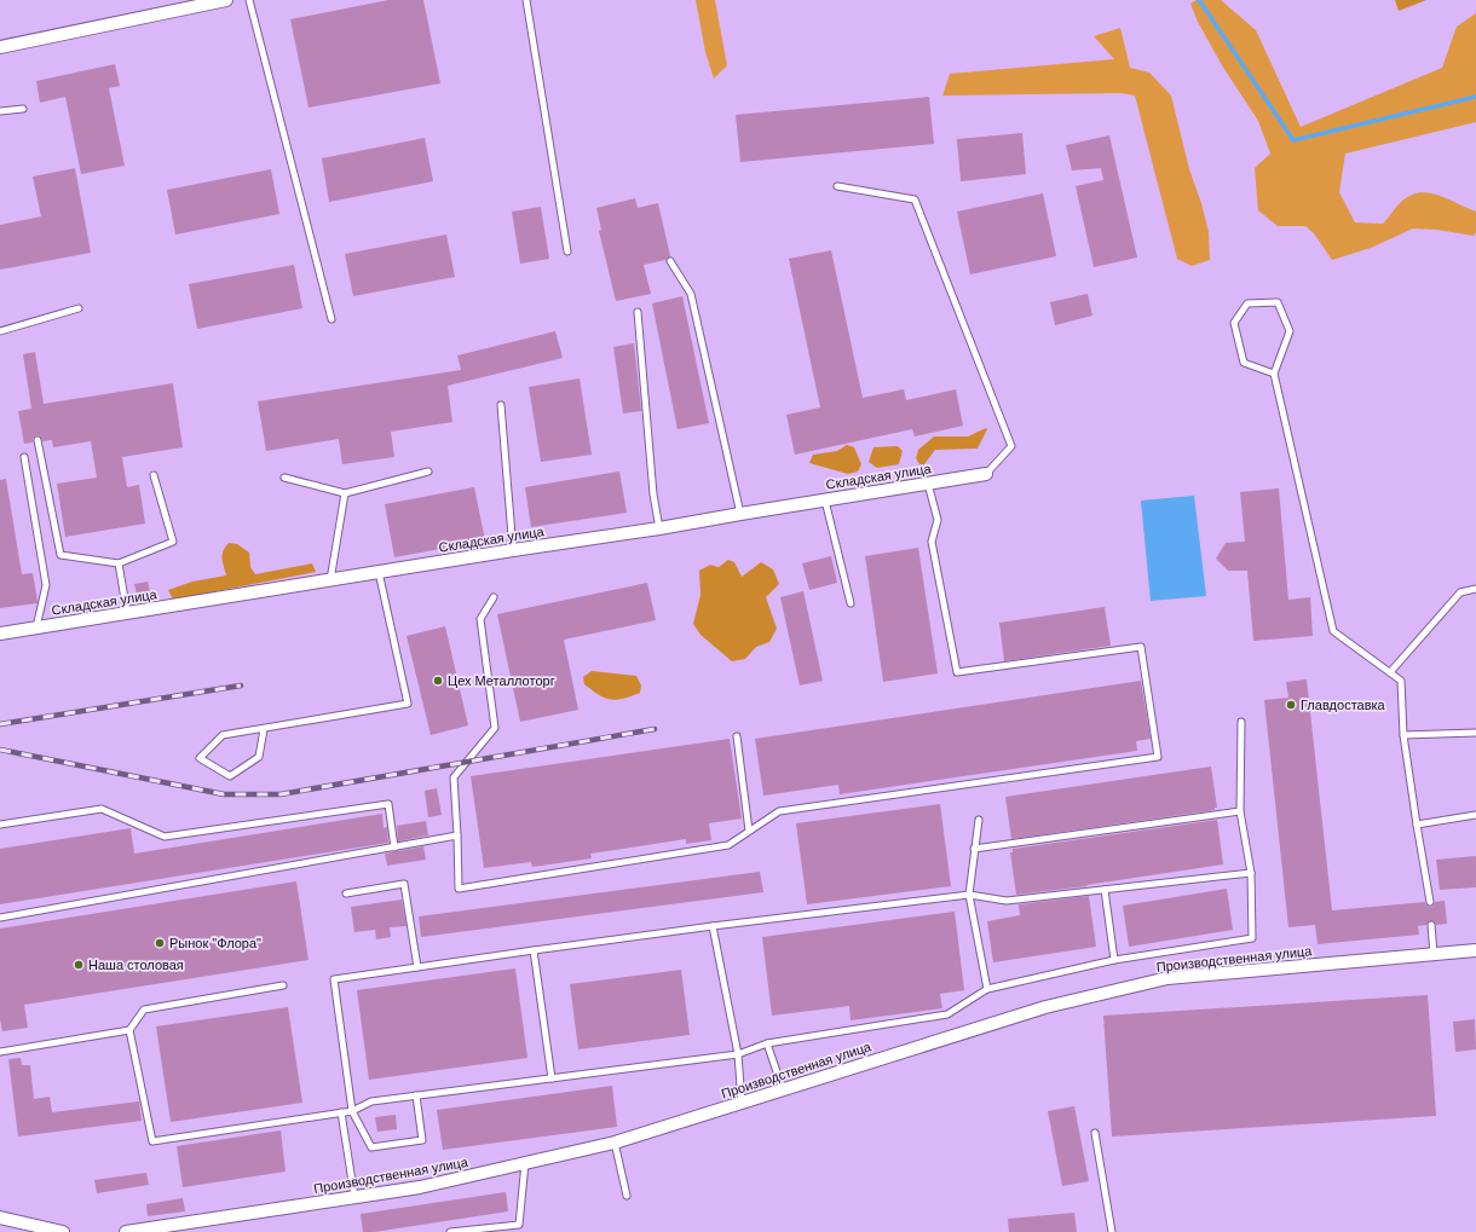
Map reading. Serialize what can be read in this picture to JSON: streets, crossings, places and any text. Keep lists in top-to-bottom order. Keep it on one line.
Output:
{"streets":{"street":["Складская улица","Производственная улица"]},"places":["Цех Металлоторг","Главдоставка","Рынок \"Флора\"","Наша столовая"]}
